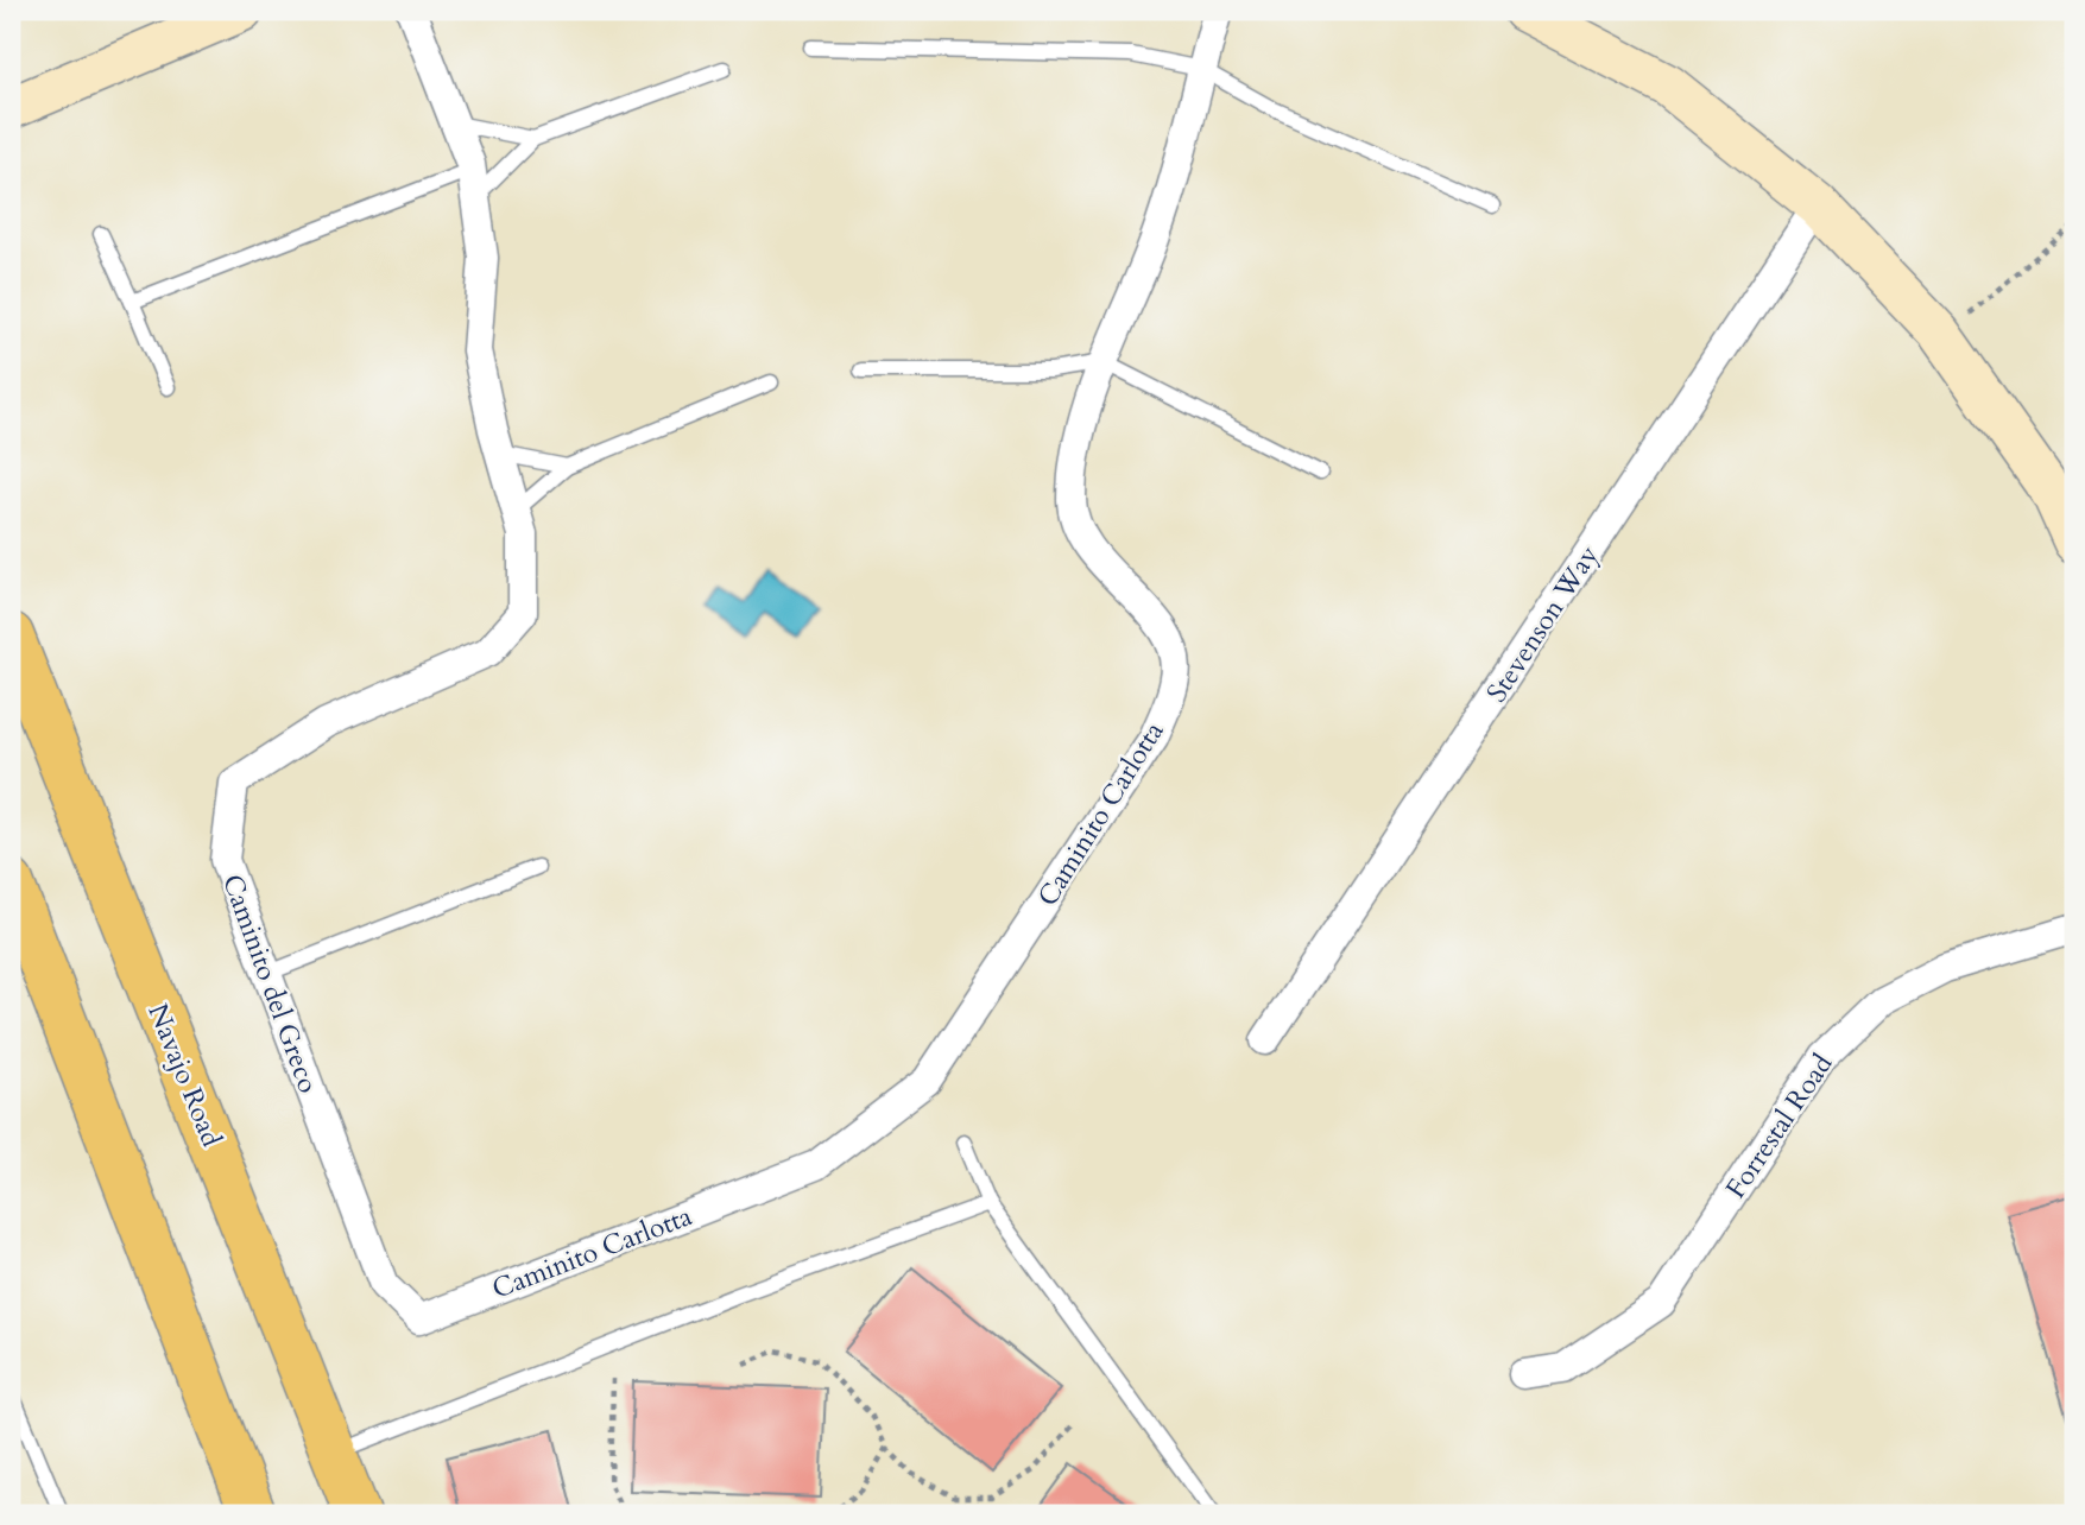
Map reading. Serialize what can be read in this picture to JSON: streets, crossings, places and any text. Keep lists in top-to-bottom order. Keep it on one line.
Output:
{"streets":{"main road":["Navajo Road"],"street":["Stevenson Way","Caminito Carlotta","Caminito del Greco","Forrestal Road"]},"crossings":[["Caminito Carlotta","Caminito del Greco"]]}
